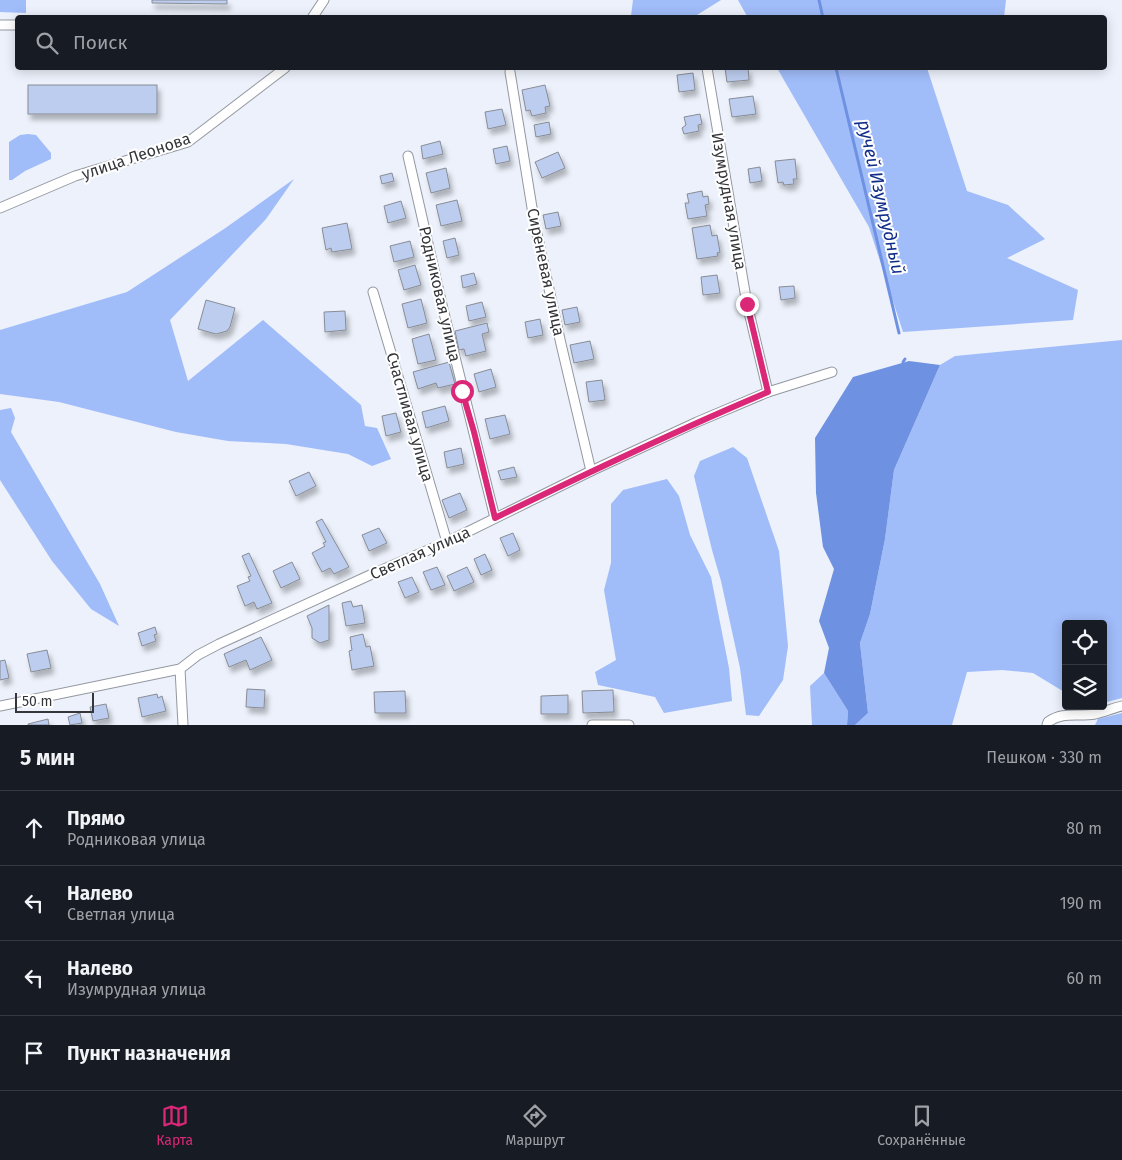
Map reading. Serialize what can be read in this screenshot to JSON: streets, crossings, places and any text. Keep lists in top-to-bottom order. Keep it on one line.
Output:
{"streets":{"street":["улица Леонова","Изумрудная улица","Сиреневая улица","Родниковая улица","Счастливая улица","Светлая улица"]},"crossings":[["Изумрудная улица","Светлая улица"],["Сиреневая улица","Светлая улица"],["Родниковая улица","Светлая улица"],["Счастливая улица","Светлая улица"]],"water":["ручей Изумрудный"],"scale_bar":"50 m","page":{"search":"Поиск","scale":"50 m","heading":["5 мин","Пешком · 330 m"],"list":[["Прямо","Родниковая улица","80 m"],["Налево","Светлая улица","190 m"],["Налево","Изумрудная улица","60 m"],"Пункт назначения"],"nav":["Карта","Маршрут","Сохранённые"]}}
